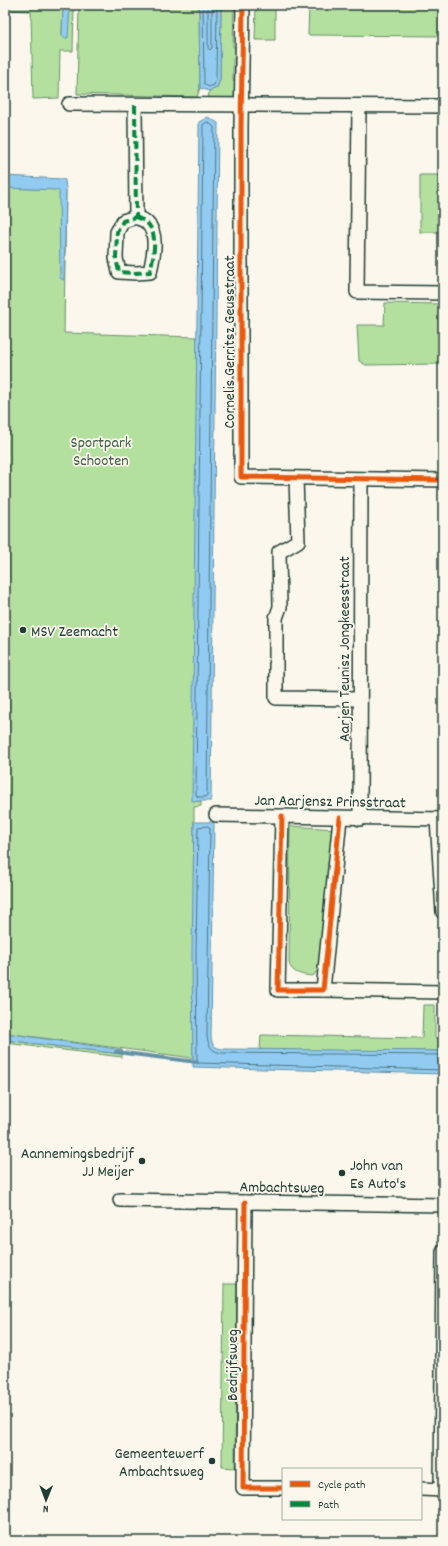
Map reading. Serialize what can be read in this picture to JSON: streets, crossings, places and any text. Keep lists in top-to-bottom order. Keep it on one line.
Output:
{"streets":{"street":["Cornelis Gerritsz Geusstraat","Aarjen Teunisz Jongkeesstraat","Jan Aarjensz Prinsstraat","Ambachtsweg","Bedrijfsweg"]},"crossings":[["Cornelis Gerritsz Geusstraat","Aarjen Teunisz Jongkeesstraat"],["Aarjen Teunisz Jongkeesstraat","Jan Aarjensz Prinsstraat"],["Ambachtsweg","Bedrijfsweg"]],"parks":["Sportpark Schooten"],"places":["MSV Zeemacht","Aannemingsbedrijf JJ Meijer","John van Es Auto's","Gemeentewerf Ambachtsweg"],"legend":["Cycle path","Path"],"north":"bottom"}
